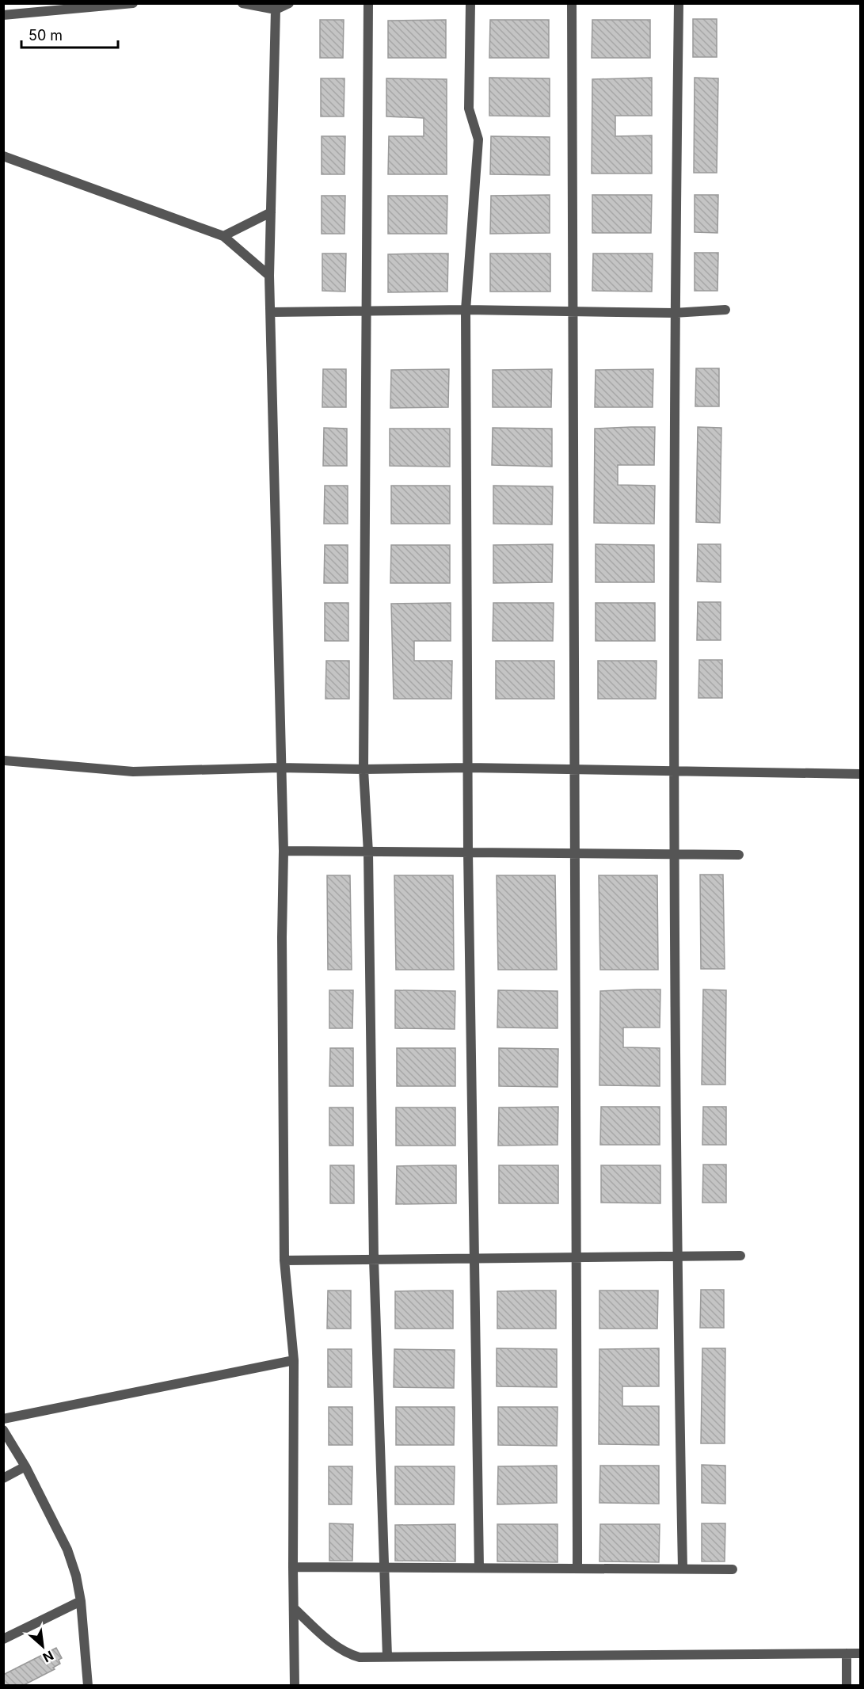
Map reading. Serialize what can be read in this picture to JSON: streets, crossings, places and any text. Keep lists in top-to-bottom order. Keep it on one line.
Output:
{"scale_bar":"50 m","north":"bottom right"}
